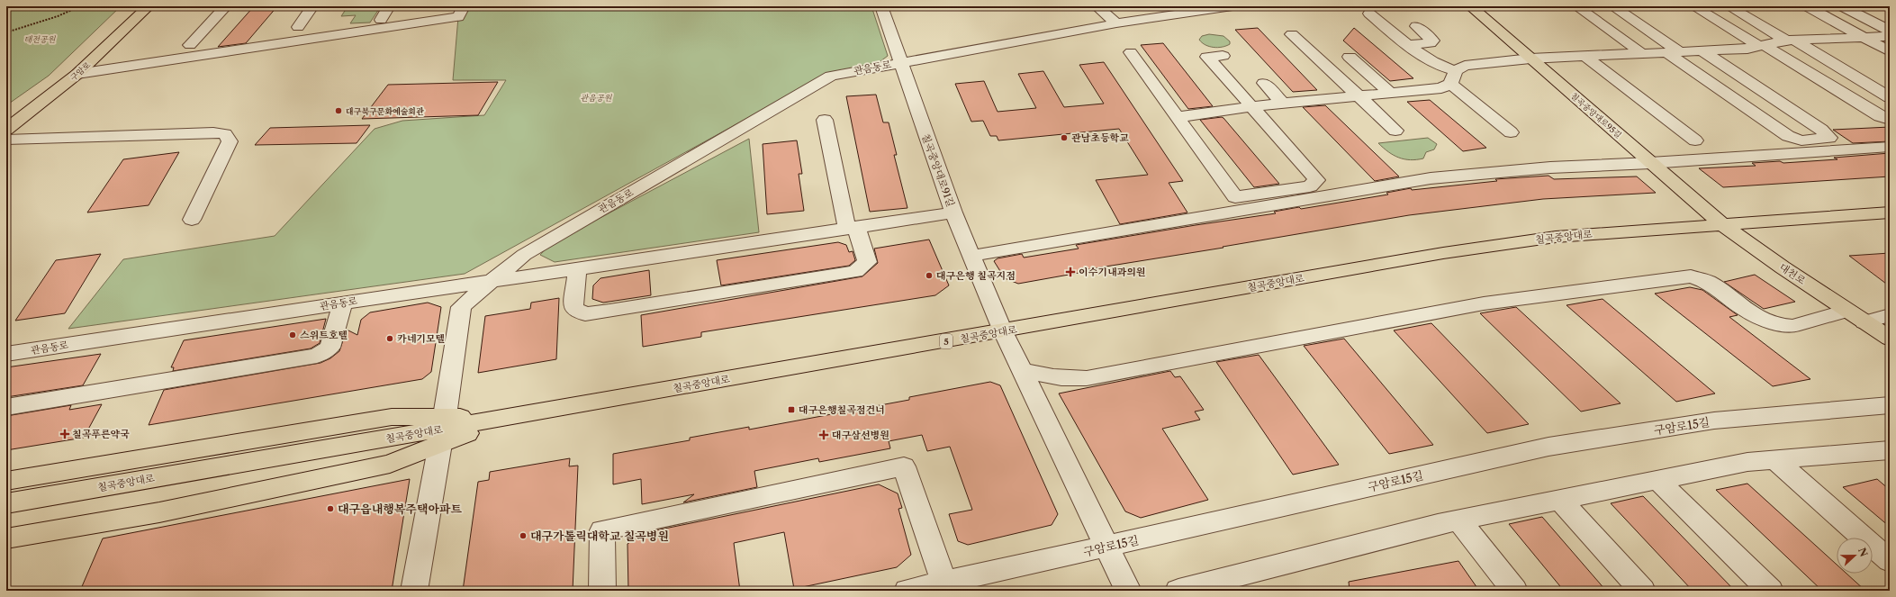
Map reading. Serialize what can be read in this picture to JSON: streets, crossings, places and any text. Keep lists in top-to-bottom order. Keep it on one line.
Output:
{"streets":{"main road":["구암로","칠곡중앙대로95길","칠곡중앙대로","대천로","5"],"street":["관음동로","칠곡중앙대로91길","구암로15길"]},"crossings":[["관음동로","칠곡중앙대로91길"],["칠곡중앙대로95길","칠곡중앙대로"],["칠곡중앙대로95길","대천로"],["칠곡중앙대로91길","칠곡중앙대로"],["칠곡중앙대로91길","구암로15길"],["칠곡중앙대로","대천로"]],"parks":["태전공원","관음공원"],"places":{"other":["대구북구문화예술회관","관남초등학교","대구은행 칠곡지점","스위트호텔","카네기모텔","대구읍내행복주택아파트","대구가톨릭대학교 칠곡병원"],"health":["이수기내과의원","칠곡푸른약국","대구삼선병원"],"transit":["대구은행칠곡점건너"]},"north":"right"}
